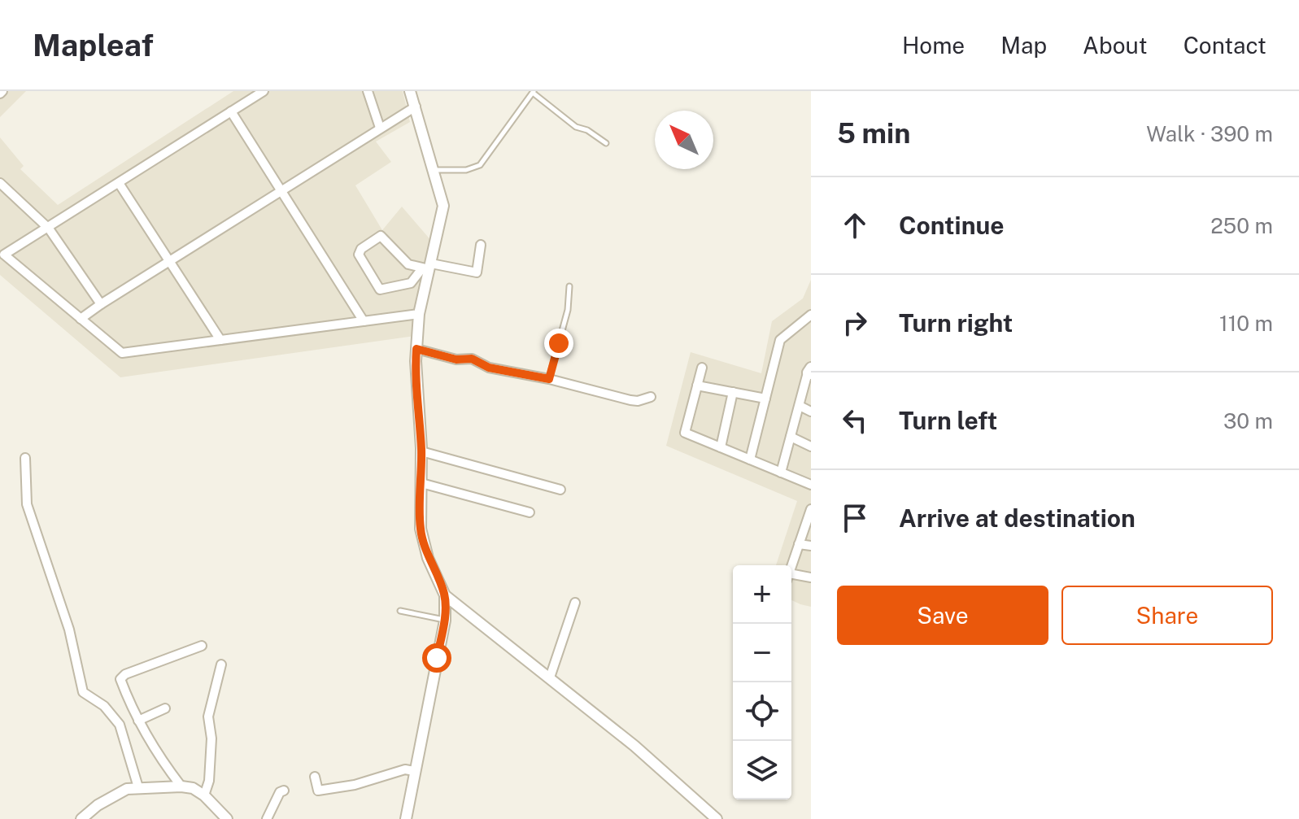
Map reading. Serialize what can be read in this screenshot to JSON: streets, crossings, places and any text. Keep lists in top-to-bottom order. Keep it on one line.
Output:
{"north":"top left","page":{"header":"Mapleaf","nav":["Home","Map","About","Contact"],"heading":["5 min","Walk · 390 m"],"list":[["Continue","250 m"],["Turn right","110 m"],["Turn left","30 m"],"Arrive at destination"],"map_buttons":["+","−"],"buttons":["Save","Share"]}}
